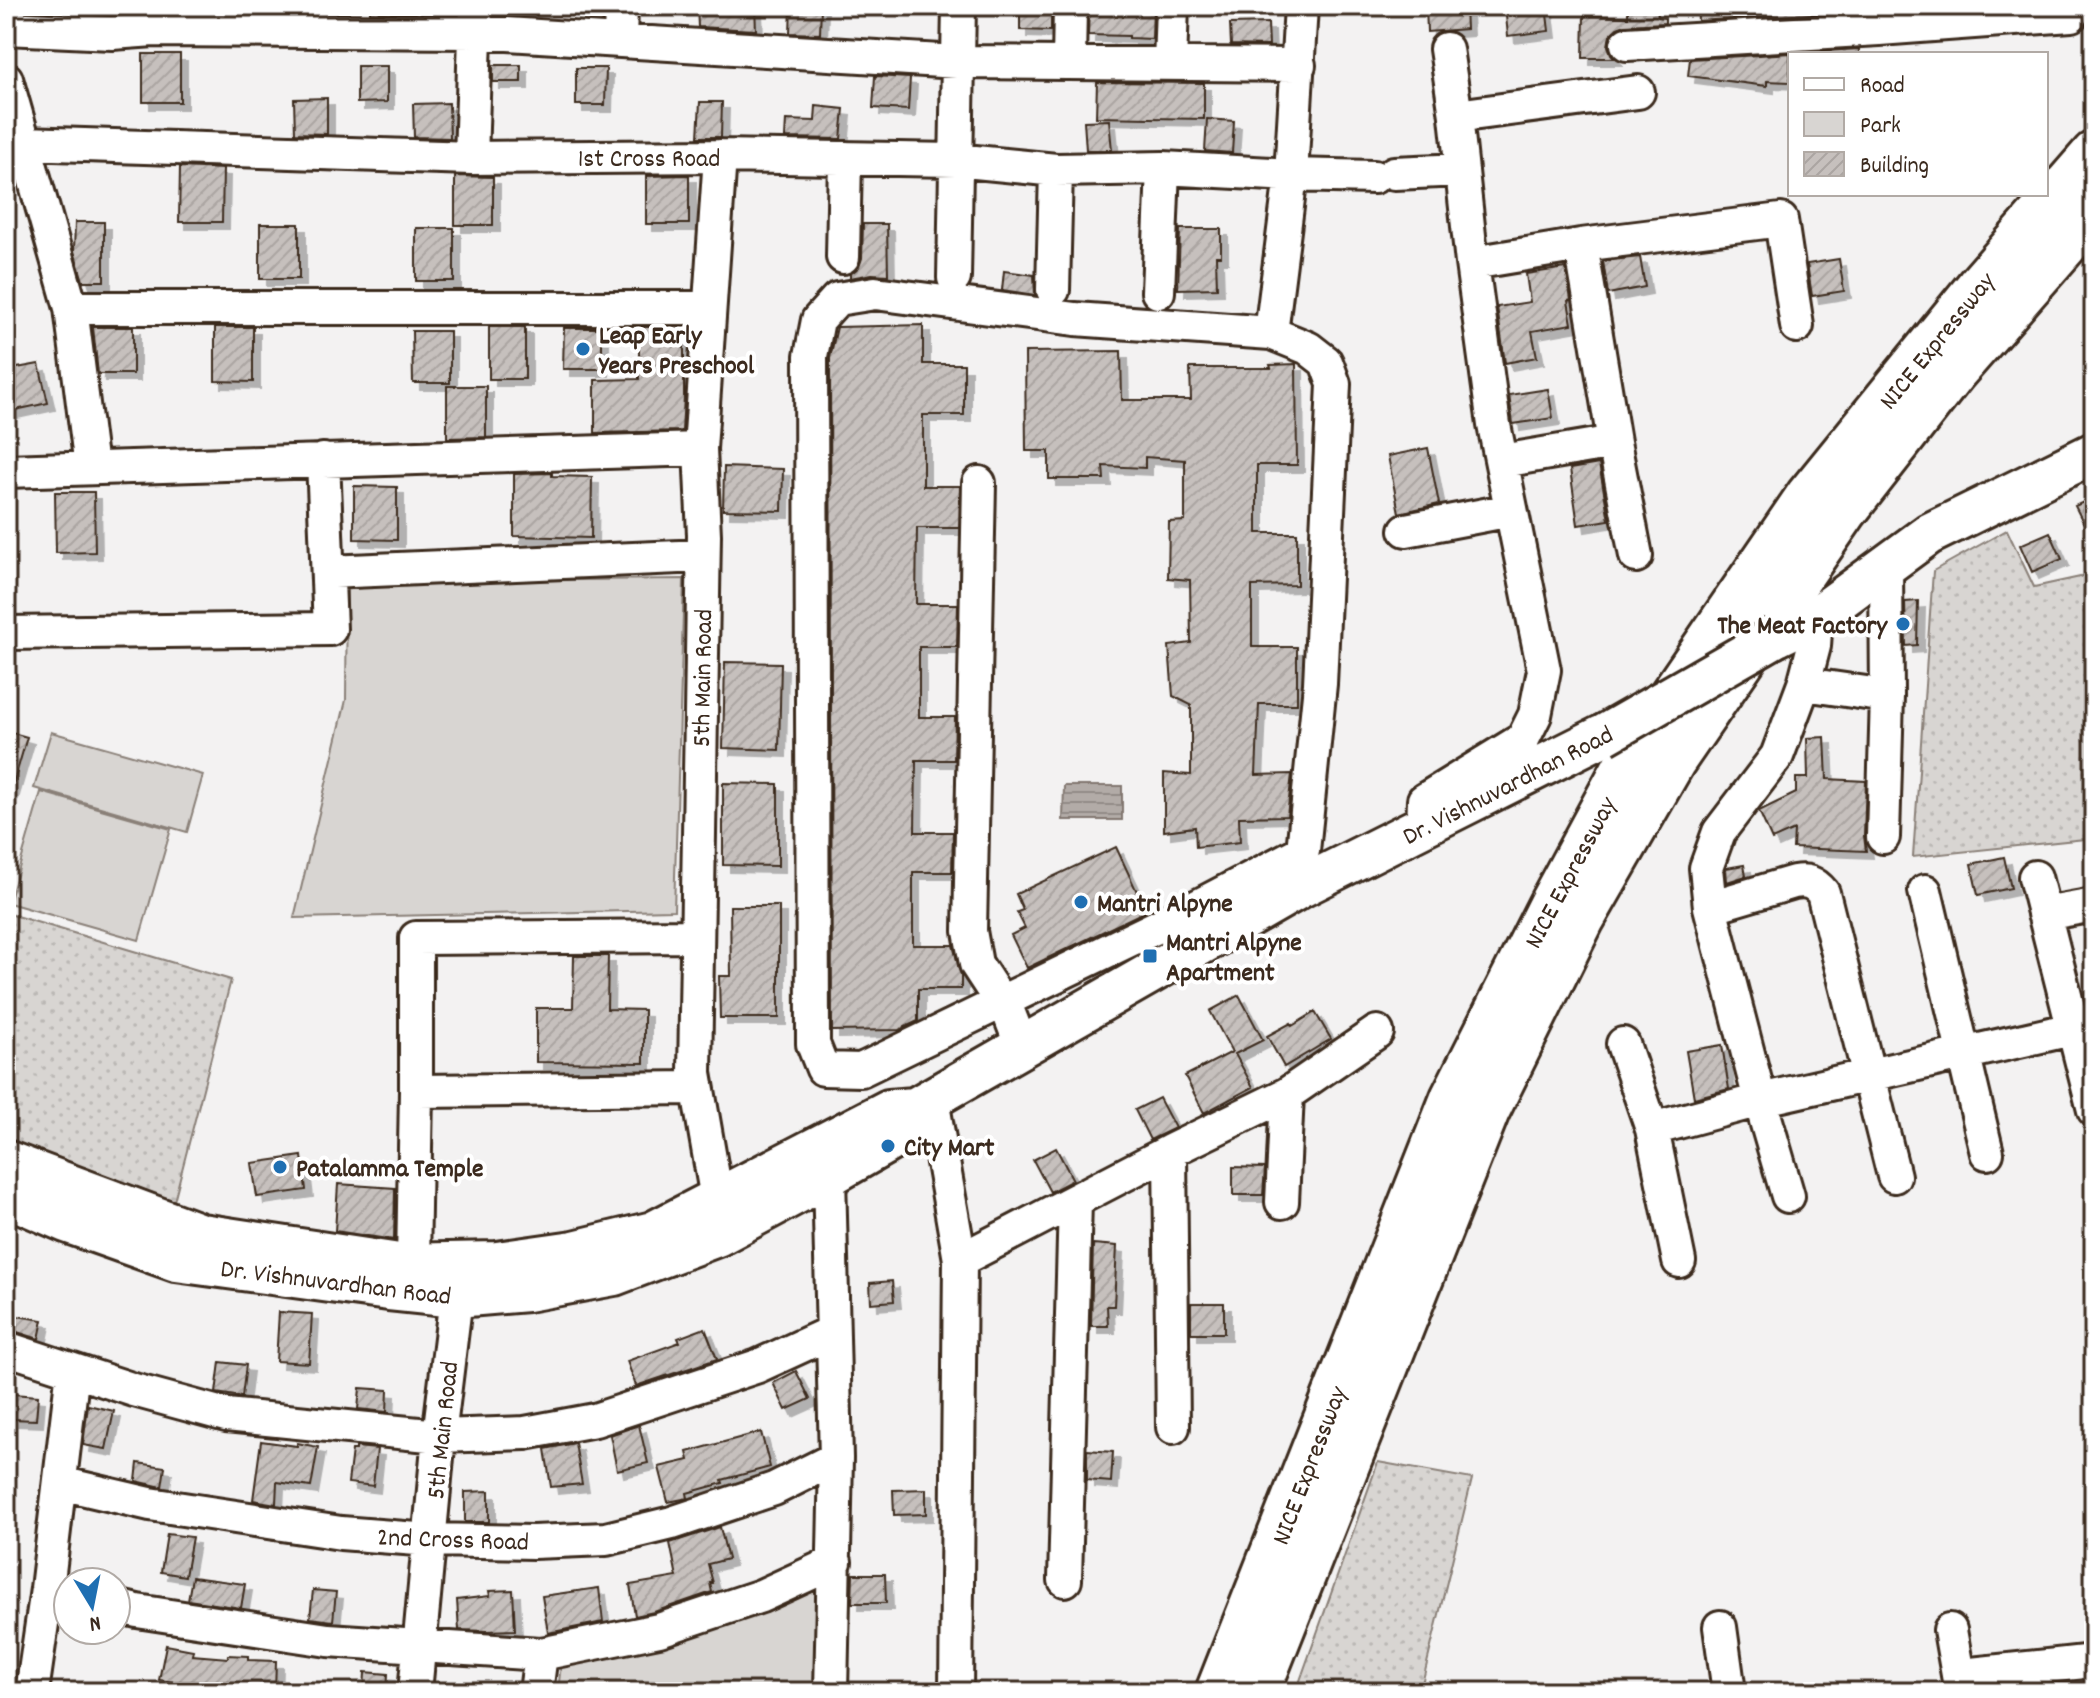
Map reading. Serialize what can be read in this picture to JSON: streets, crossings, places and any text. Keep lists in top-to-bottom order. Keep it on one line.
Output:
{"streets":{"highway":["NICE Expressway"],"main road":["Dr. Vishnuvardhan Road"],"street":["1st Cross Road","5th Main Road","2nd Cross Road"]},"crossings":[["1st Cross Road","5th Main Road"],["5th Main Road","Dr. Vishnuvardhan Road"],["5th Main Road","2nd Cross Road"]],"places":{"other":["Leap Early Years Preschool","The Meat Factory","Mantri Alpyne","City Mart","Patalamma Temple"],"transit":["Mantri Alpyne Apartment"]},"legend":["Road","Park","Building"],"north":"bottom"}
